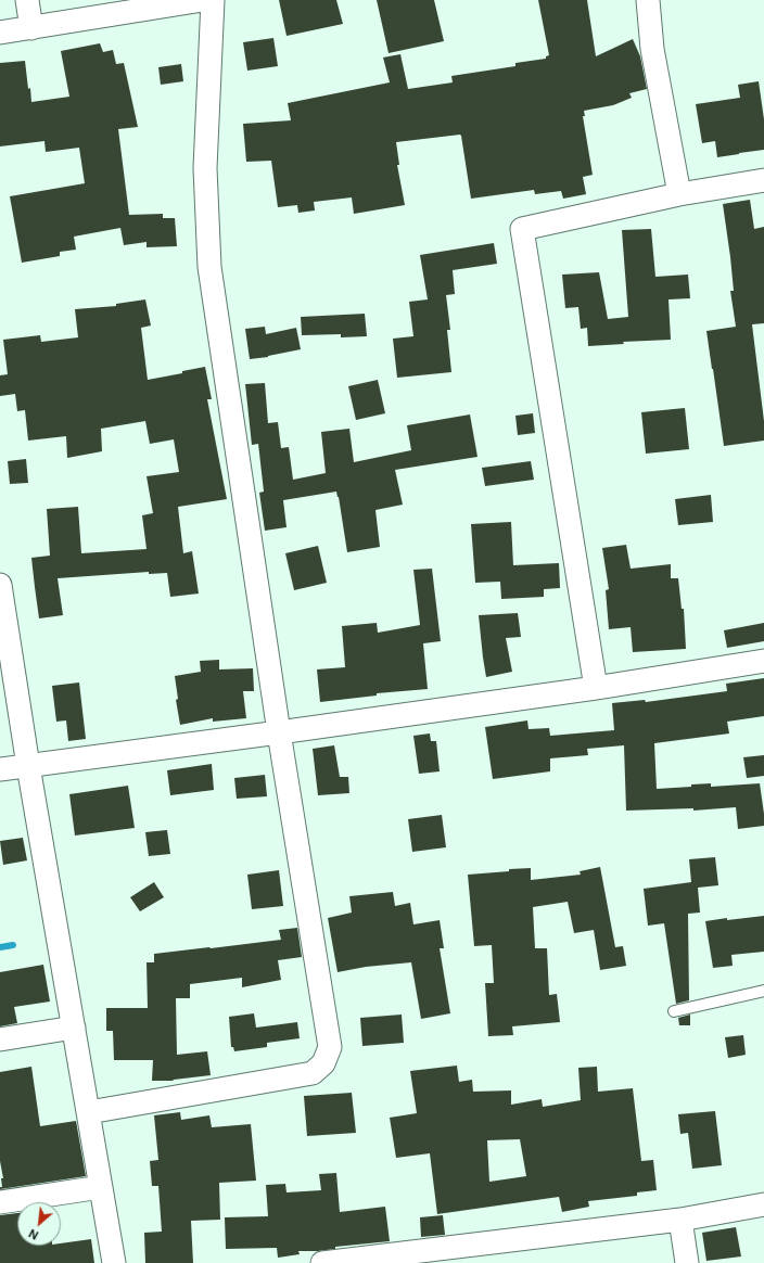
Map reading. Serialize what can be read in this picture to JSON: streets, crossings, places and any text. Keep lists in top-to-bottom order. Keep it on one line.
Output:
{"north":"bottom left"}
